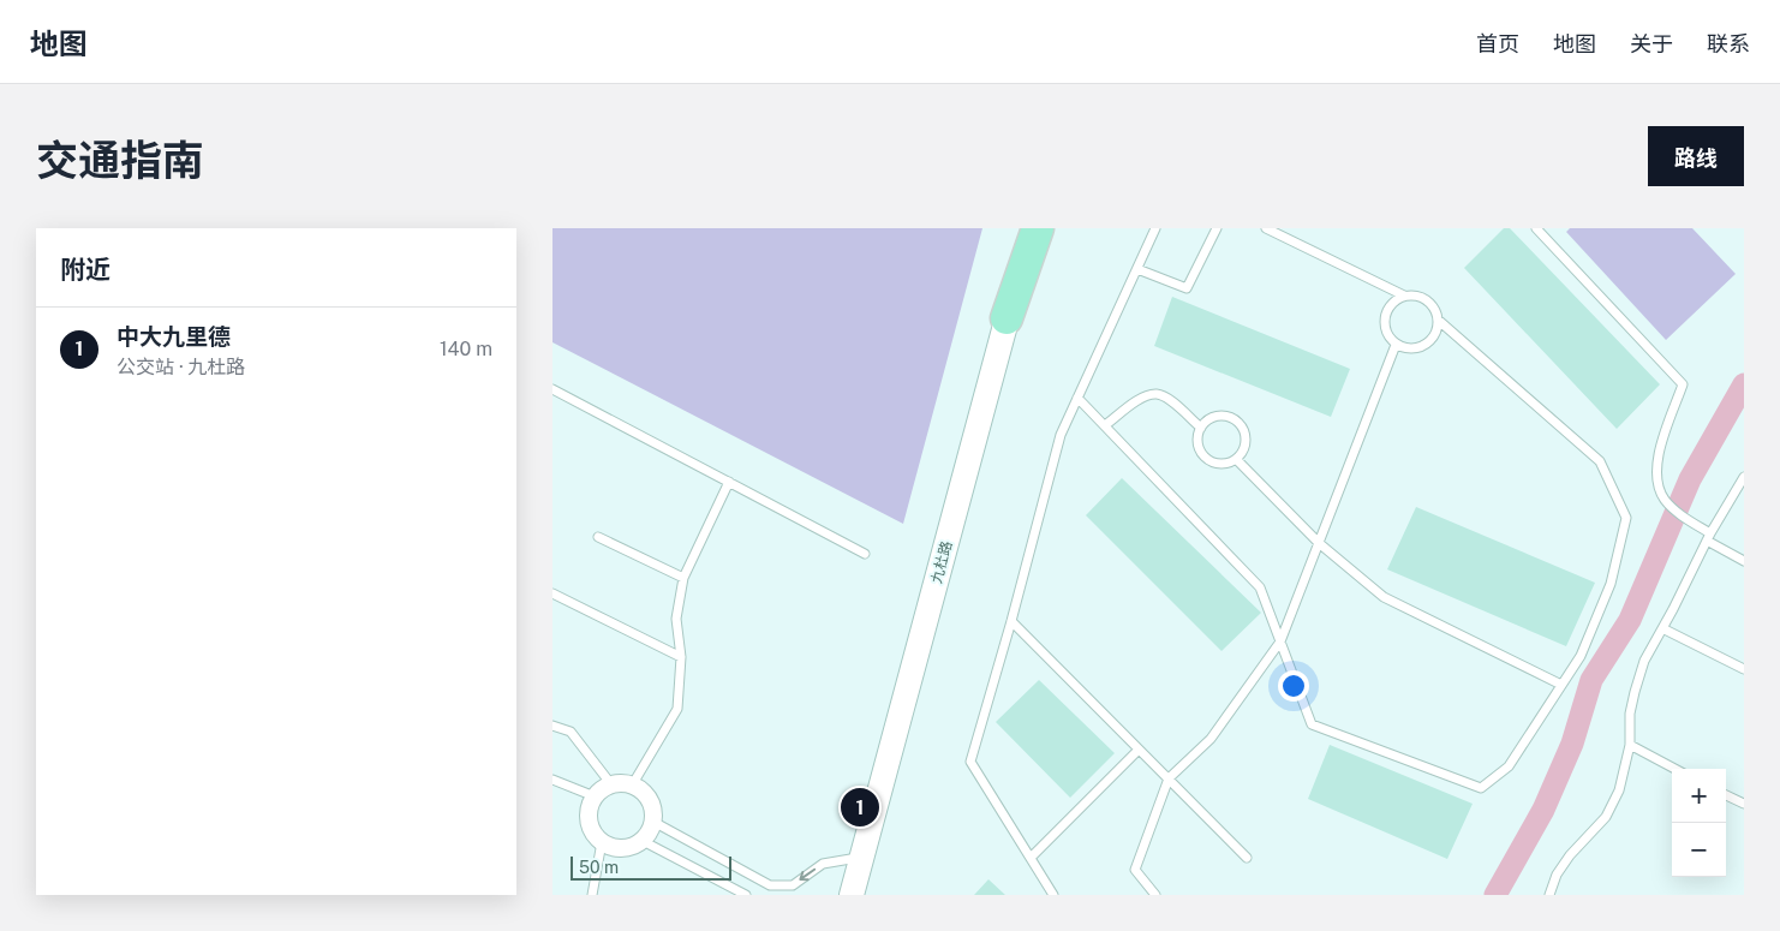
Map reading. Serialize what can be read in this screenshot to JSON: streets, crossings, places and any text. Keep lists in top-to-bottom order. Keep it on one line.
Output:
{"streets":{"street":["九杜路"]},"scale_bar":"50 m","page":{"header":"地图","nav":["首页","地图","关于","联系"],"title":"交通指南","buttons":"路线","heading":"附近","list":[{"mark":"1","name":"中大九里德","note":"公交站 · 九杜路","value":"140 m"}],"map_buttons":["+","−"],"pins":"1","scale":"50 m"}}
